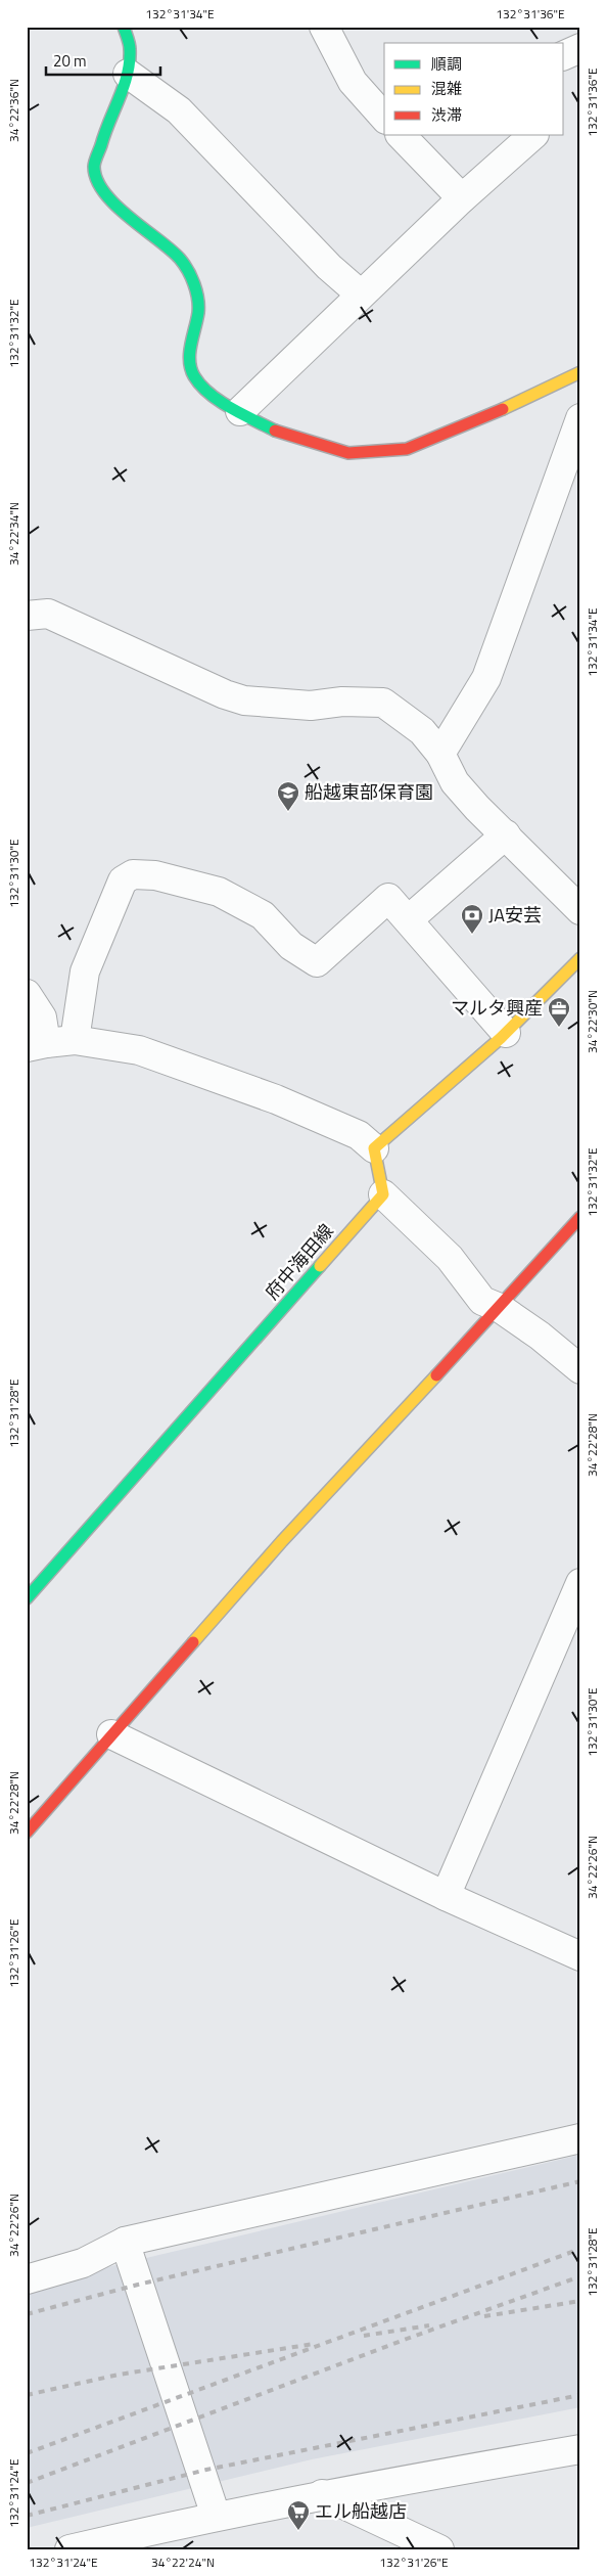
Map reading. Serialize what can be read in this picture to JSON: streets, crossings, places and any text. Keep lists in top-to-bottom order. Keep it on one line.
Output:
{"streets":{"street":["府中海田線"]},"places":{"school or university":["船越東部保育園"],"bank":["JA安芸"],"office":["マルタ興産"],"supermarket":["エル船越店"]},"legend":["順調","混雑","渋滞"],"scale_bar":"20 m","coordinates":["132°31'34\"E","132°31'36\"E","34°22'36\"N","132°31'32\"E","34°22'34\"N","132°31'30\"E","34°22'30\"N","132°31'28\"E","34°22'28\"N","34°22'26\"N","132°31'26\"E","132°31'24\"E","34°22'24\"N"]}
